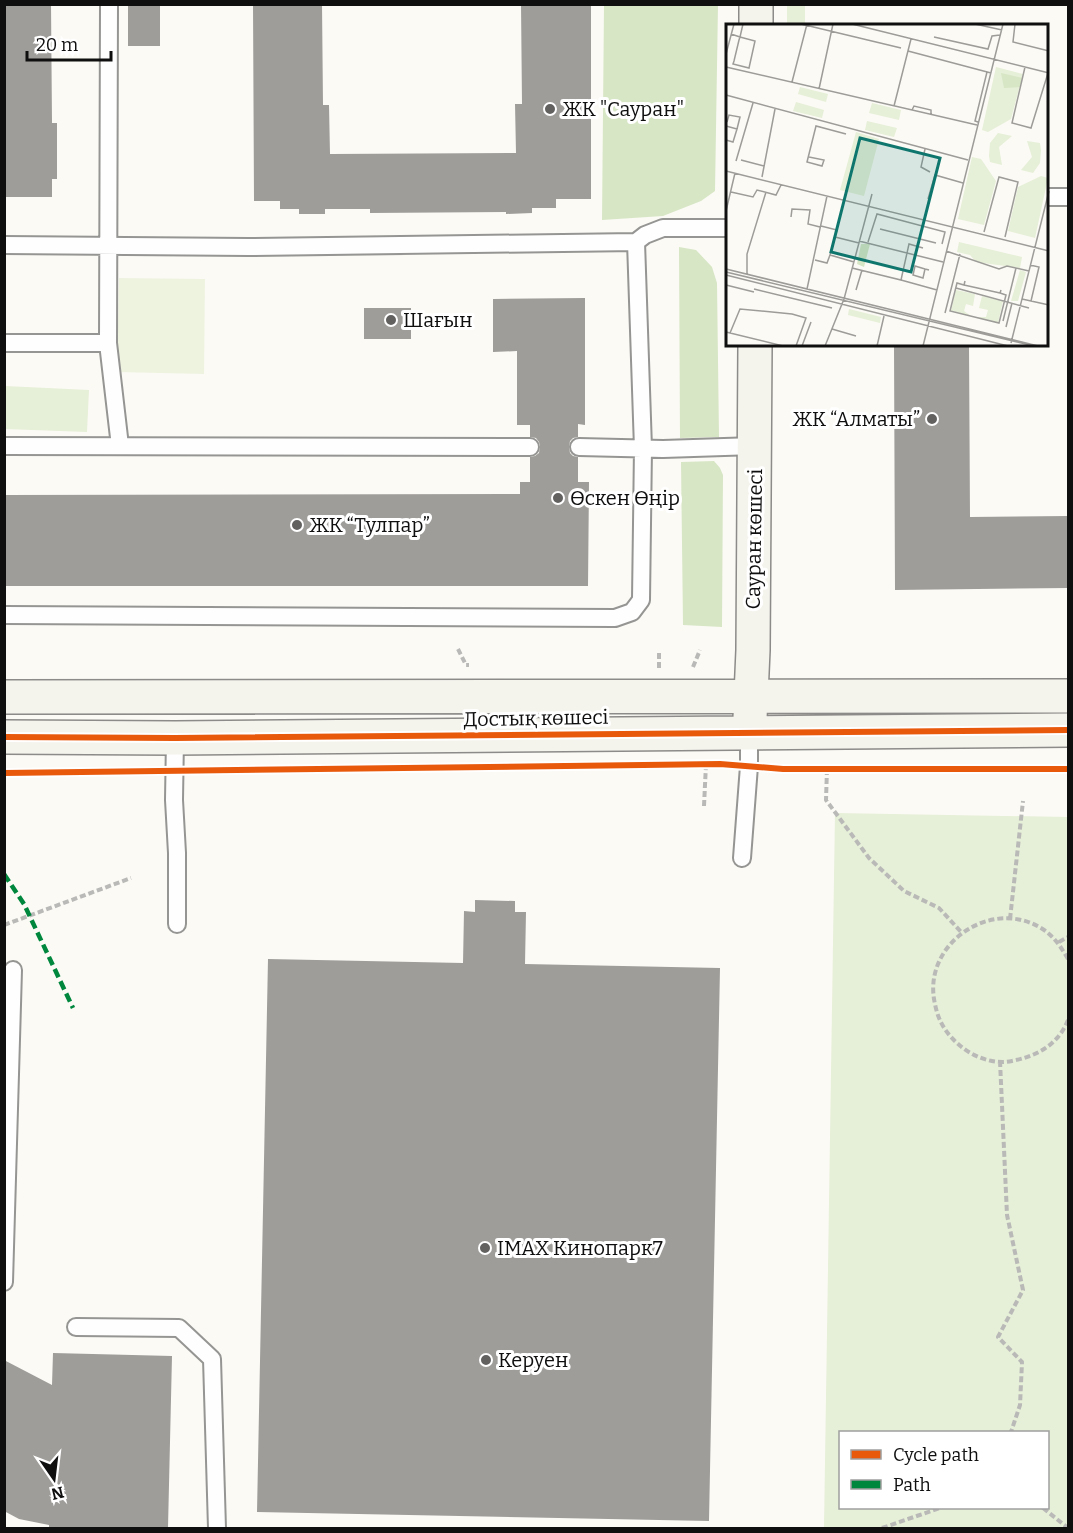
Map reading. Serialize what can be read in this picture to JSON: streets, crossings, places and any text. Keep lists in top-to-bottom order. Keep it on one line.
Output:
{"streets":{"street":["Сауран көшесі","Достық көшесі"]},"crossings":[["Сауран көшесі","Достық көшесі"]],"places":["ЖК \"Сауран\"","Шағын","ЖК “Алматы”","Өскен Өңір","ЖК “Тулпар”","IMAX Кинопарк7","Керуен"],"legend":["Cycle path","Path"],"scale_bar":"20 m","north":"bottom"}
